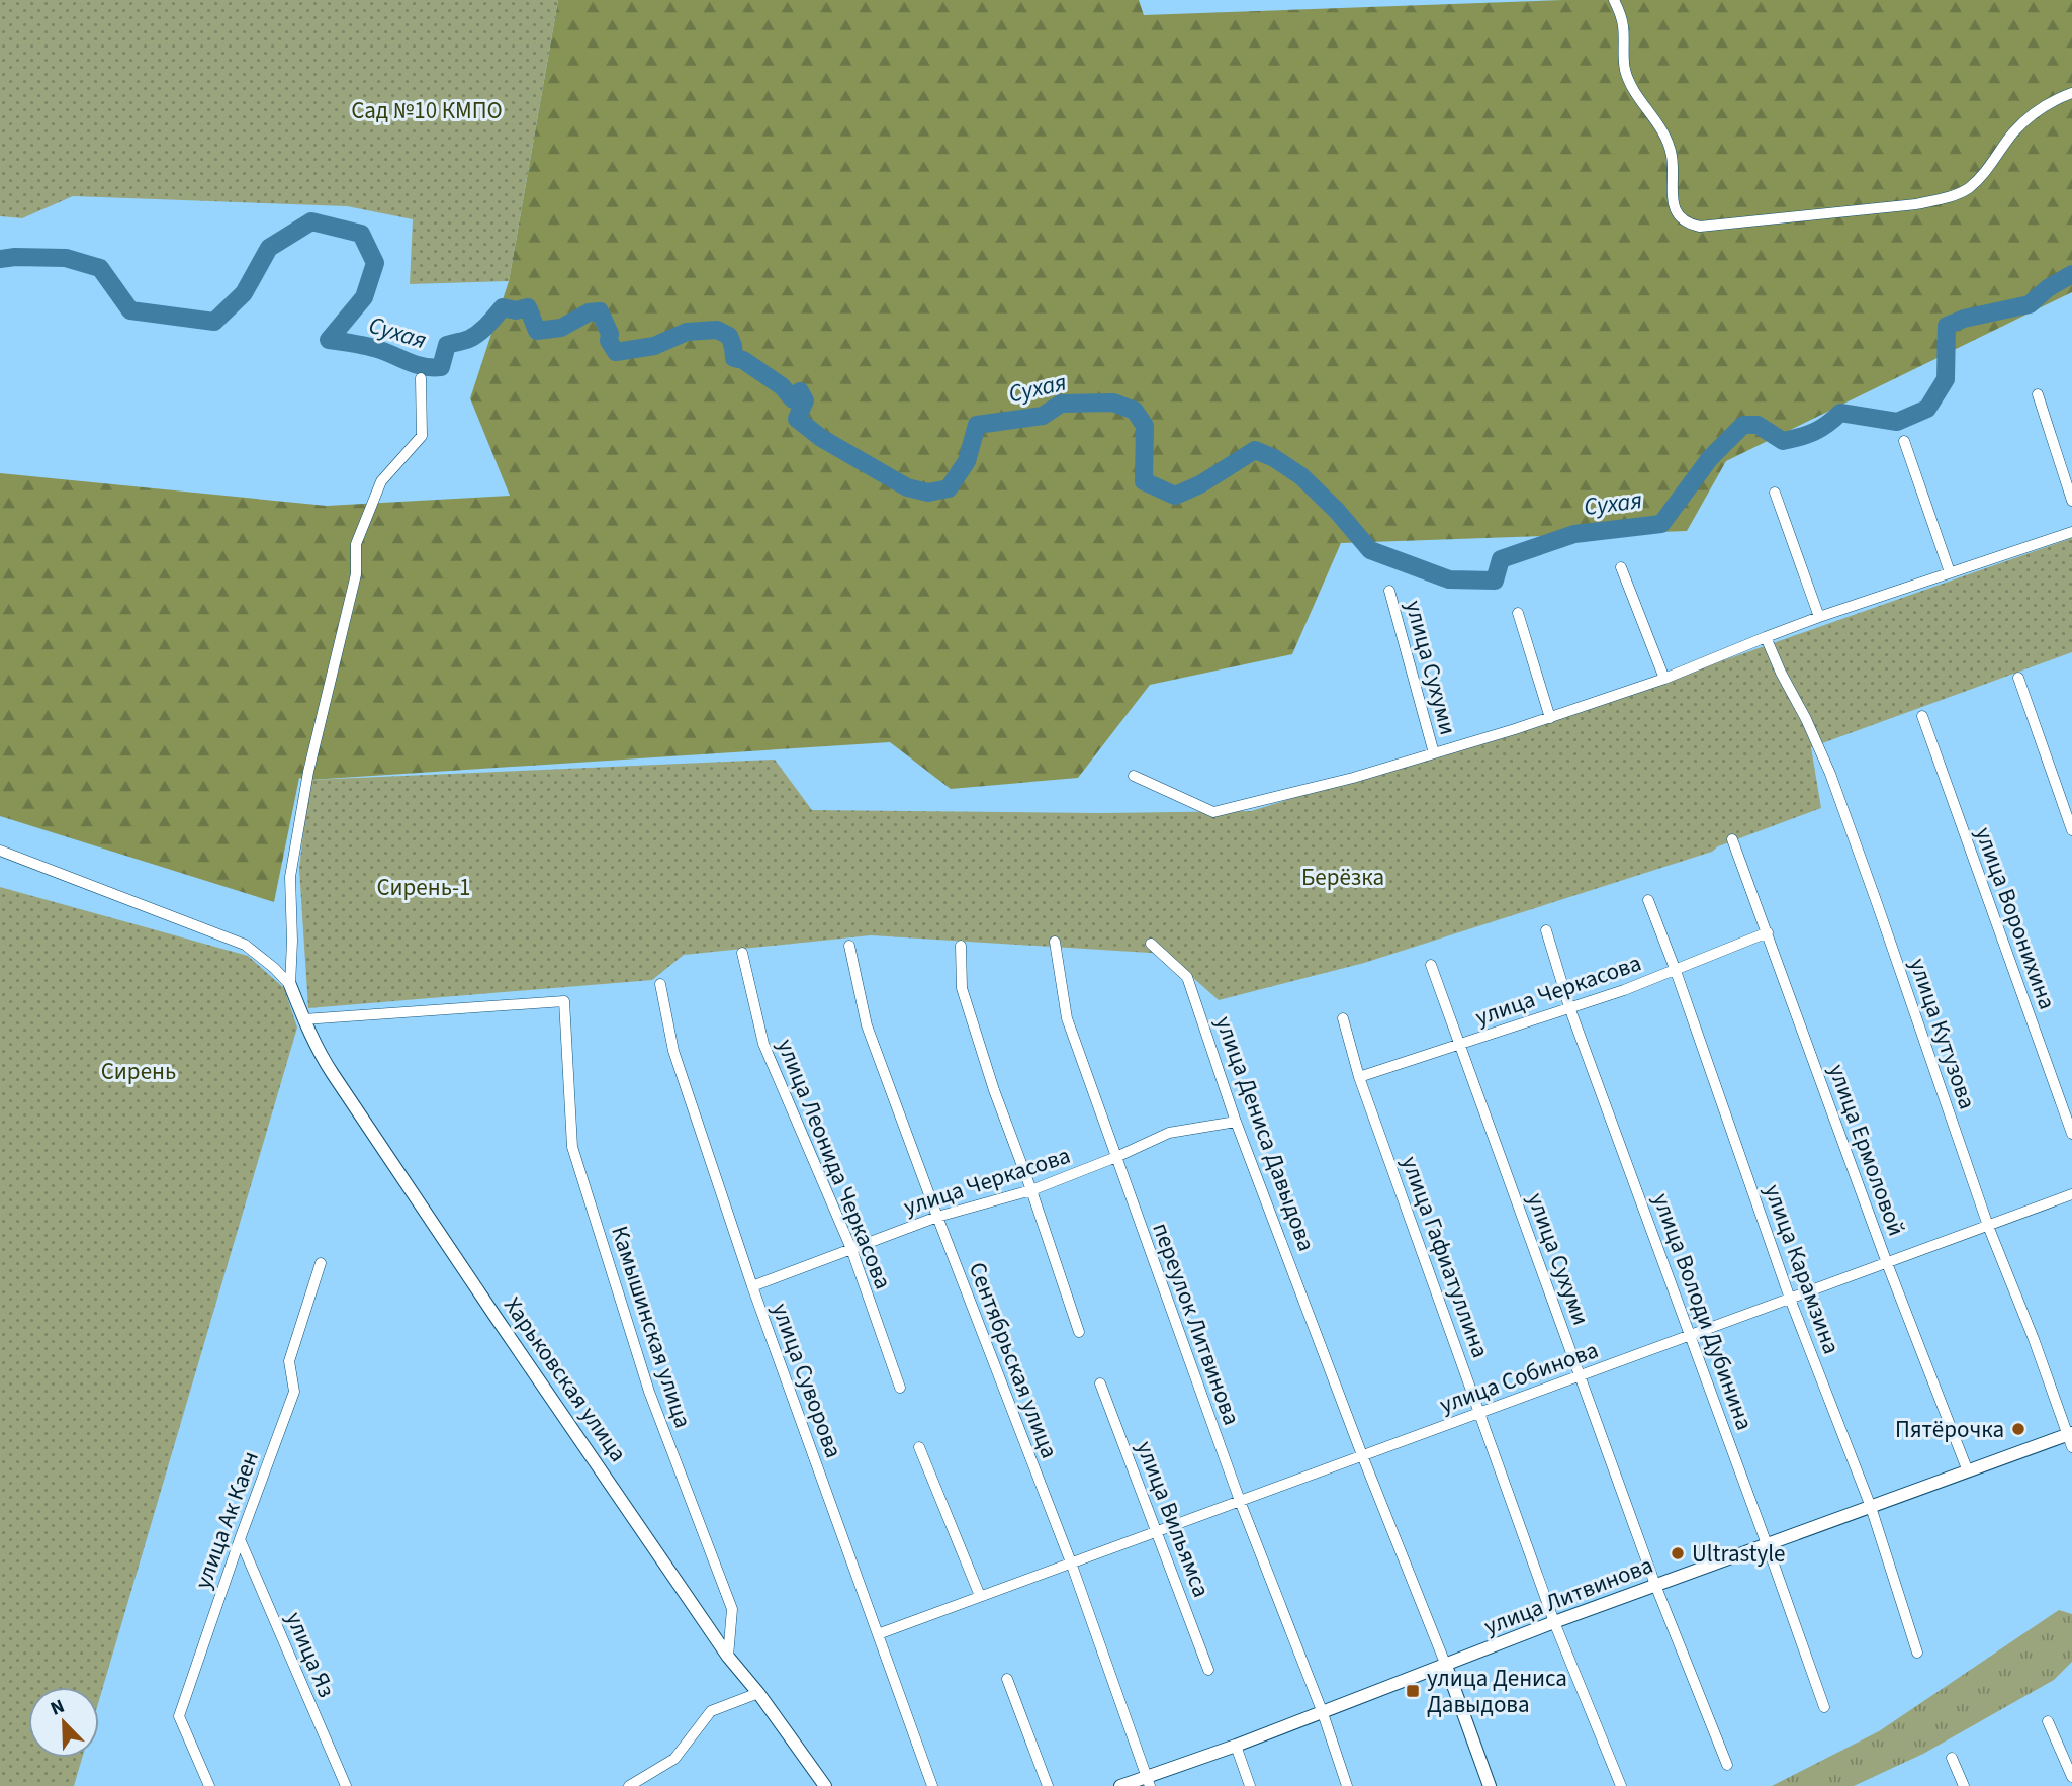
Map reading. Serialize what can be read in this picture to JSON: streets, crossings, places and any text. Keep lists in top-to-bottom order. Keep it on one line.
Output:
{"streets":{"street":["улица Сухуми","улица Воронихина","улица Черкасова","улица Кутузова","улица Дениса Давыдова","улица Ермоловой","улица Леонида Черкасова","улица Гафиатуллина","улица Карамзина","улица Володи Дубинина","переулок Литвинова","Камышинская улица","Сентябрьская улица","улица Собинова","Харьковская улица","улица Суворова","улица Вильямса","улица Ак Каен","улица Литвинова","улица Яз"]},"crossings":[["улица Сухуми","улица Черкасова"],["улица Сухуми","улица Собинова"],["улица Сухуми","улица Литвинова"],["улица Черкасова","улица Дениса Давыдова"],["улица Черкасова","улица Ермоловой"],["улица Черкасова","улица Леонида Черкасова"],["улица Черкасова","улица Гафиатуллина"],["улица Черкасова","улица Карамзина"],["улица Черкасова","улица Володи Дубинина"],["улица Черкасова","переулок Литвинова"],["улица Черкасова","Сентябрьская улица"],["улица Черкасова","улица Суворова"],["улица Кутузова","улица Собинова"],["улица Кутузова","улица Литвинова"],["улица Дениса Давыдова","улица Собинова"],["улица Дениса Давыдова","улица Литвинова"],["улица Ермоловой","улица Собинова"],["улица Ермоловой","улица Литвинова"],["улица Гафиатуллина","улица Собинова"],["улица Гафиатуллина","улица Литвинова"],["улица Карамзина","улица Собинова"],["улица Карамзина","улица Литвинова"],["улица Володи Дубинина","улица Собинова"],["улица Володи Дубинина","улица Литвинова"],["переулок Литвинова","улица Собинова"],["переулок Литвинова","улица Литвинова"],["Камышинская улица","Харьковская улица"],["Сентябрьская улица","улица Собинова"],["Сентябрьская улица","улица Литвинова"],["улица Собинова","улица Суворова"],["улица Собинова","улица Вильямса"],["улица Ак Каен","улица Яз"]],"water":["Сухая"],"parks":["Сад №10 КМПО","Берёзка","Сирень-1","Сирень"],"places":{"other":["Пятёрочка","Ultrastyle"],"transit":["улица Дениса Давыдова"]},"north":"top left"}
